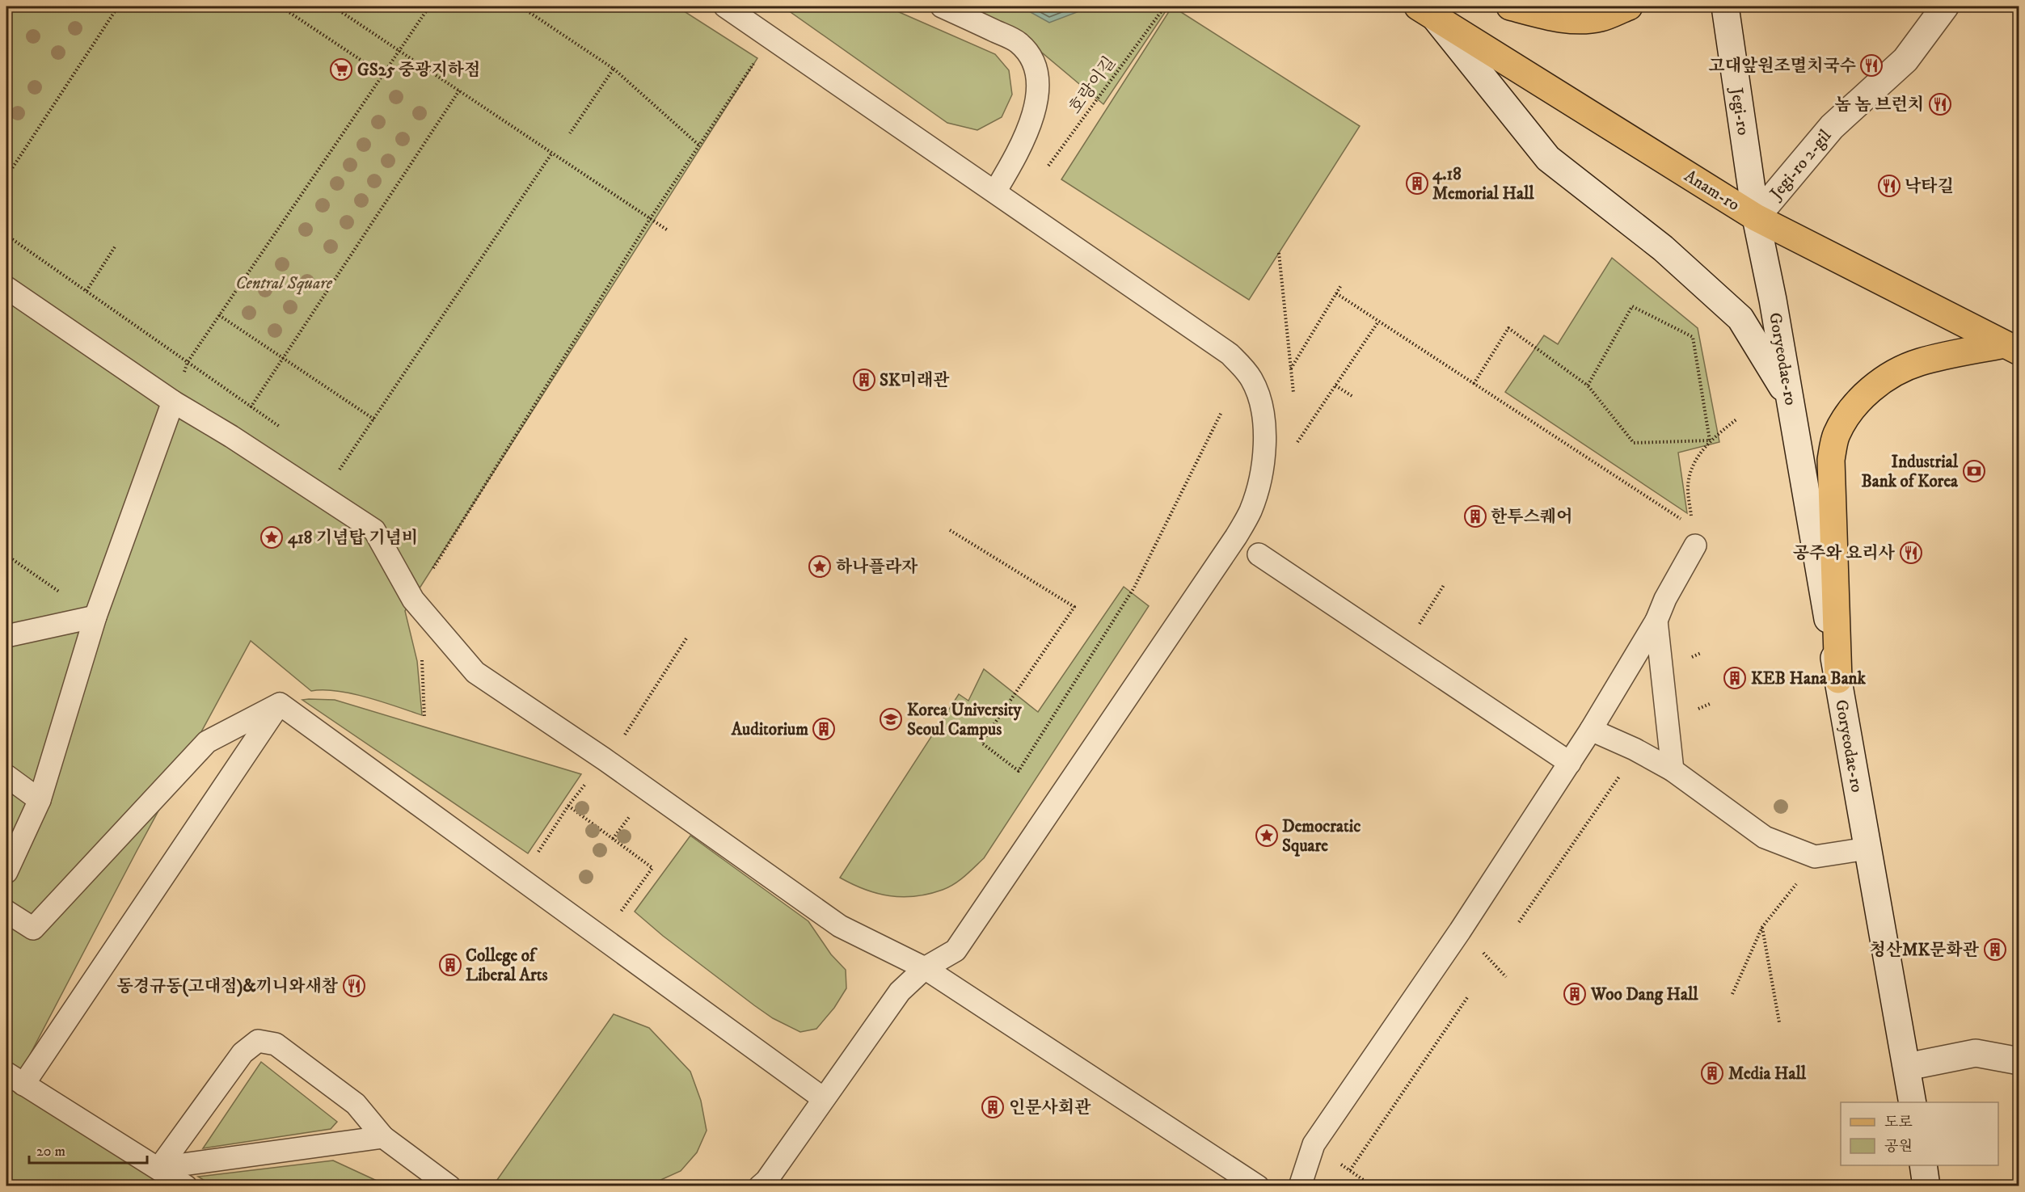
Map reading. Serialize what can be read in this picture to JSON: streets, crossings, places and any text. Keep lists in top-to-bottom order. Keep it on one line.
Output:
{"streets":{"main road":["Jegi-ro","Jegi-ro 2-gil","Anam-ro","Goryeodae-ro"],"path":["호랑이길"]},"crossings":[["Jegi-ro","Jegi-ro 2-gil"],["Jegi-ro","Anam-ro"],["Jegi-ro","Goryeodae-ro"],["Jegi-ro 2-gil","Anam-ro"],["Jegi-ro 2-gil","Goryeodae-ro"],["Anam-ro","Goryeodae-ro"]],"parks":["Central Square"],"places":{"restaurant":["고대앞원조멸치국수","놈 놈 브런치","낙타길","공주와 요리사","동경규동(고대점)&끼니와새참"],"supermarket":["GS25 중광지하점"],"building":["4.18 Memorial Hall","SK미래관","한투스퀘어","KEB Hana Bank","Auditorium","청산MK문화관","College of Liberal Arts","Woo Dang Hall","Media Hall","인문사회관"],"bank":["Industrial Bank of Korea"],"place":["418 기념탑 기념비","하나플라자","Democratic Square"],"school or university":["Korea University Seoul Campus"]},"legend":["도로","공원"],"scale_bar":"20 m"}
